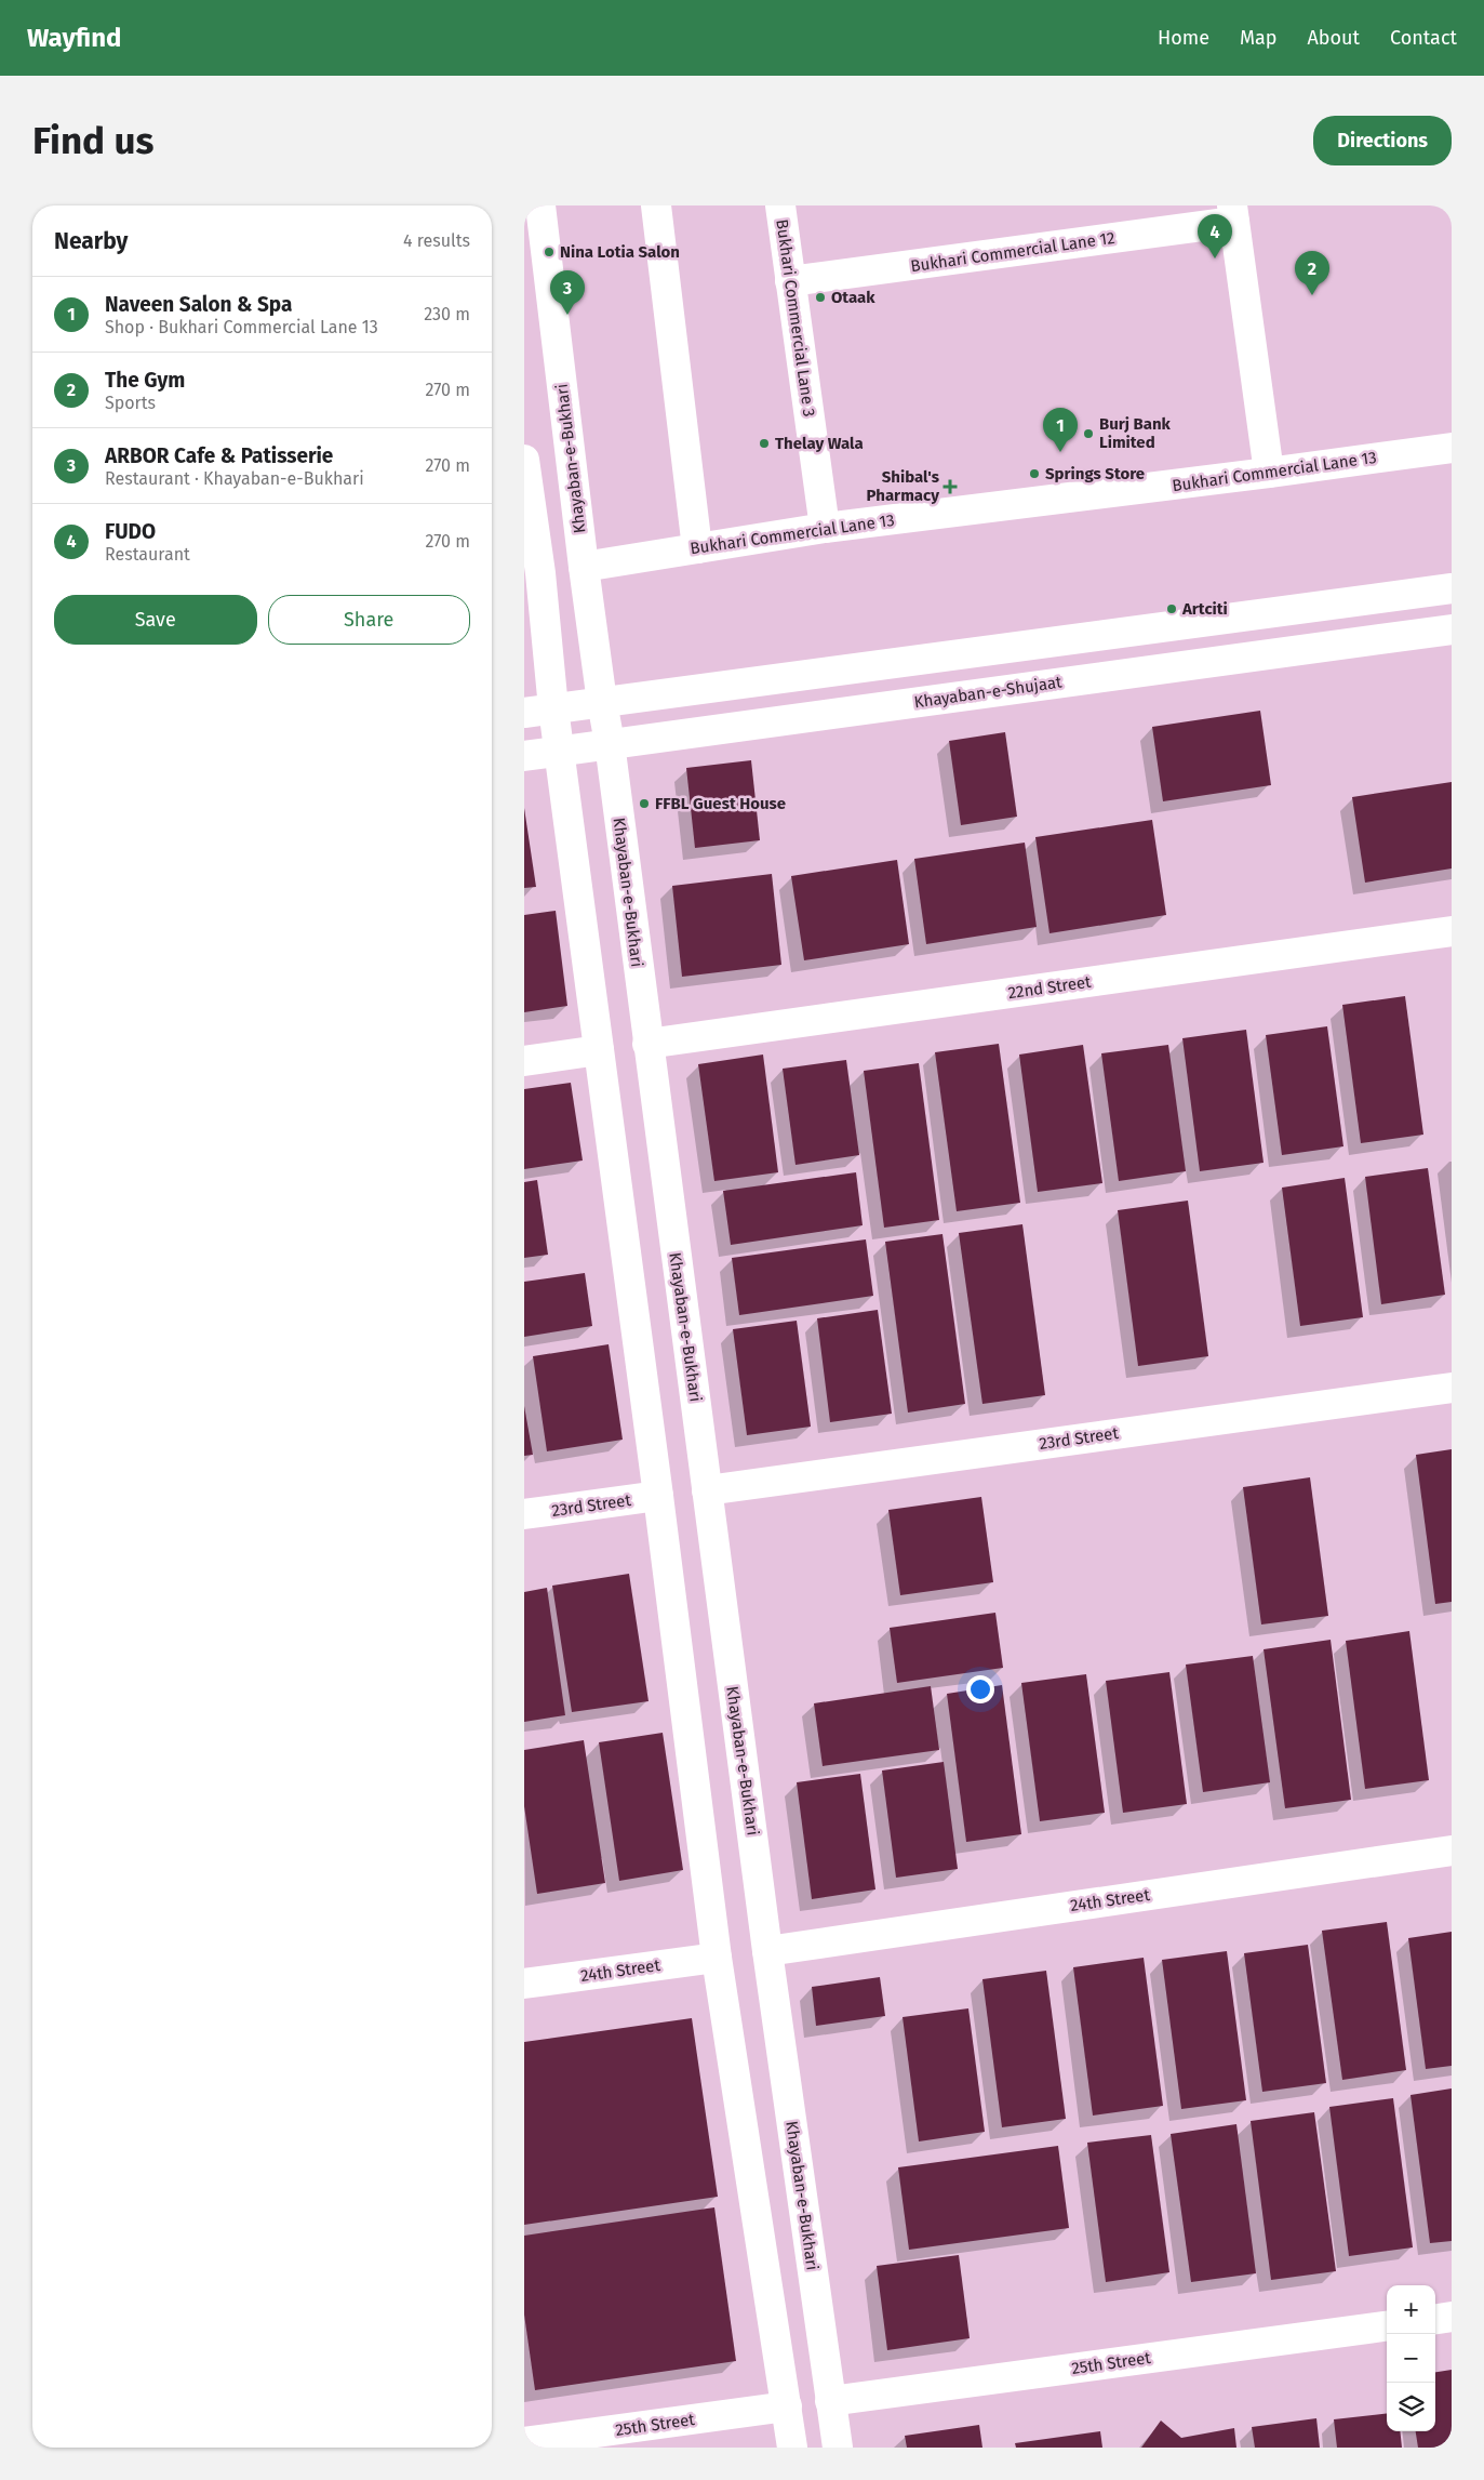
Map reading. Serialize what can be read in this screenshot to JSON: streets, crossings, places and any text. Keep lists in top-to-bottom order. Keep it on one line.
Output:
{"streets":{"street":["Bukhari Commercial Lane 12","Bukhari Commercial Lane 3","Khayaban-e-Bukhari","Bukhari Commercial Lane 13","Khayaban-e-Shujaat","22nd Street","23rd Street","24th Street","25th Street"]},"crossings":[["Bukhari Commercial Lane 12","Bukhari Commercial Lane 3"],["Bukhari Commercial Lane 3","Bukhari Commercial Lane 13"],["Khayaban-e-Bukhari","Bukhari Commercial Lane 13"],["Khayaban-e-Bukhari","Khayaban-e-Shujaat"],["Khayaban-e-Bukhari","22nd Street"],["Khayaban-e-Bukhari","23rd Street"],["Khayaban-e-Bukhari","24th Street"],["Khayaban-e-Bukhari","25th Street"]],"places":{"other":["Nina Lotia Salon","Otaak","Burj Bank Limited","Thelay Wala","Springs Store","Artciti","FFBL Guest House"],"health":["Shibal's Pharmacy"]},"page":{"header":"Wayfind","nav":["Home","Map","About","Contact"],"buttons":["Directions",["Save","Share"]],"title":"Find us","heading":["Nearby","4 results"],"pins":["4","2","3","1"],"list":[{"mark":"1","name":"Naveen Salon & Spa","note":"Shop · Bukhari Commercial Lane 13","value":"230 m"},{"mark":"2","name":"The Gym","note":"Sports","value":"270 m"},{"mark":"3","name":"ARBOR Cafe & Patisserie","note":"Restaurant · Khayaban-e-Bukhari","value":"270 m"},{"mark":"4","name":"FUDO","note":"Restaurant","value":"270 m"}],"map_buttons":["+","−"]}}
